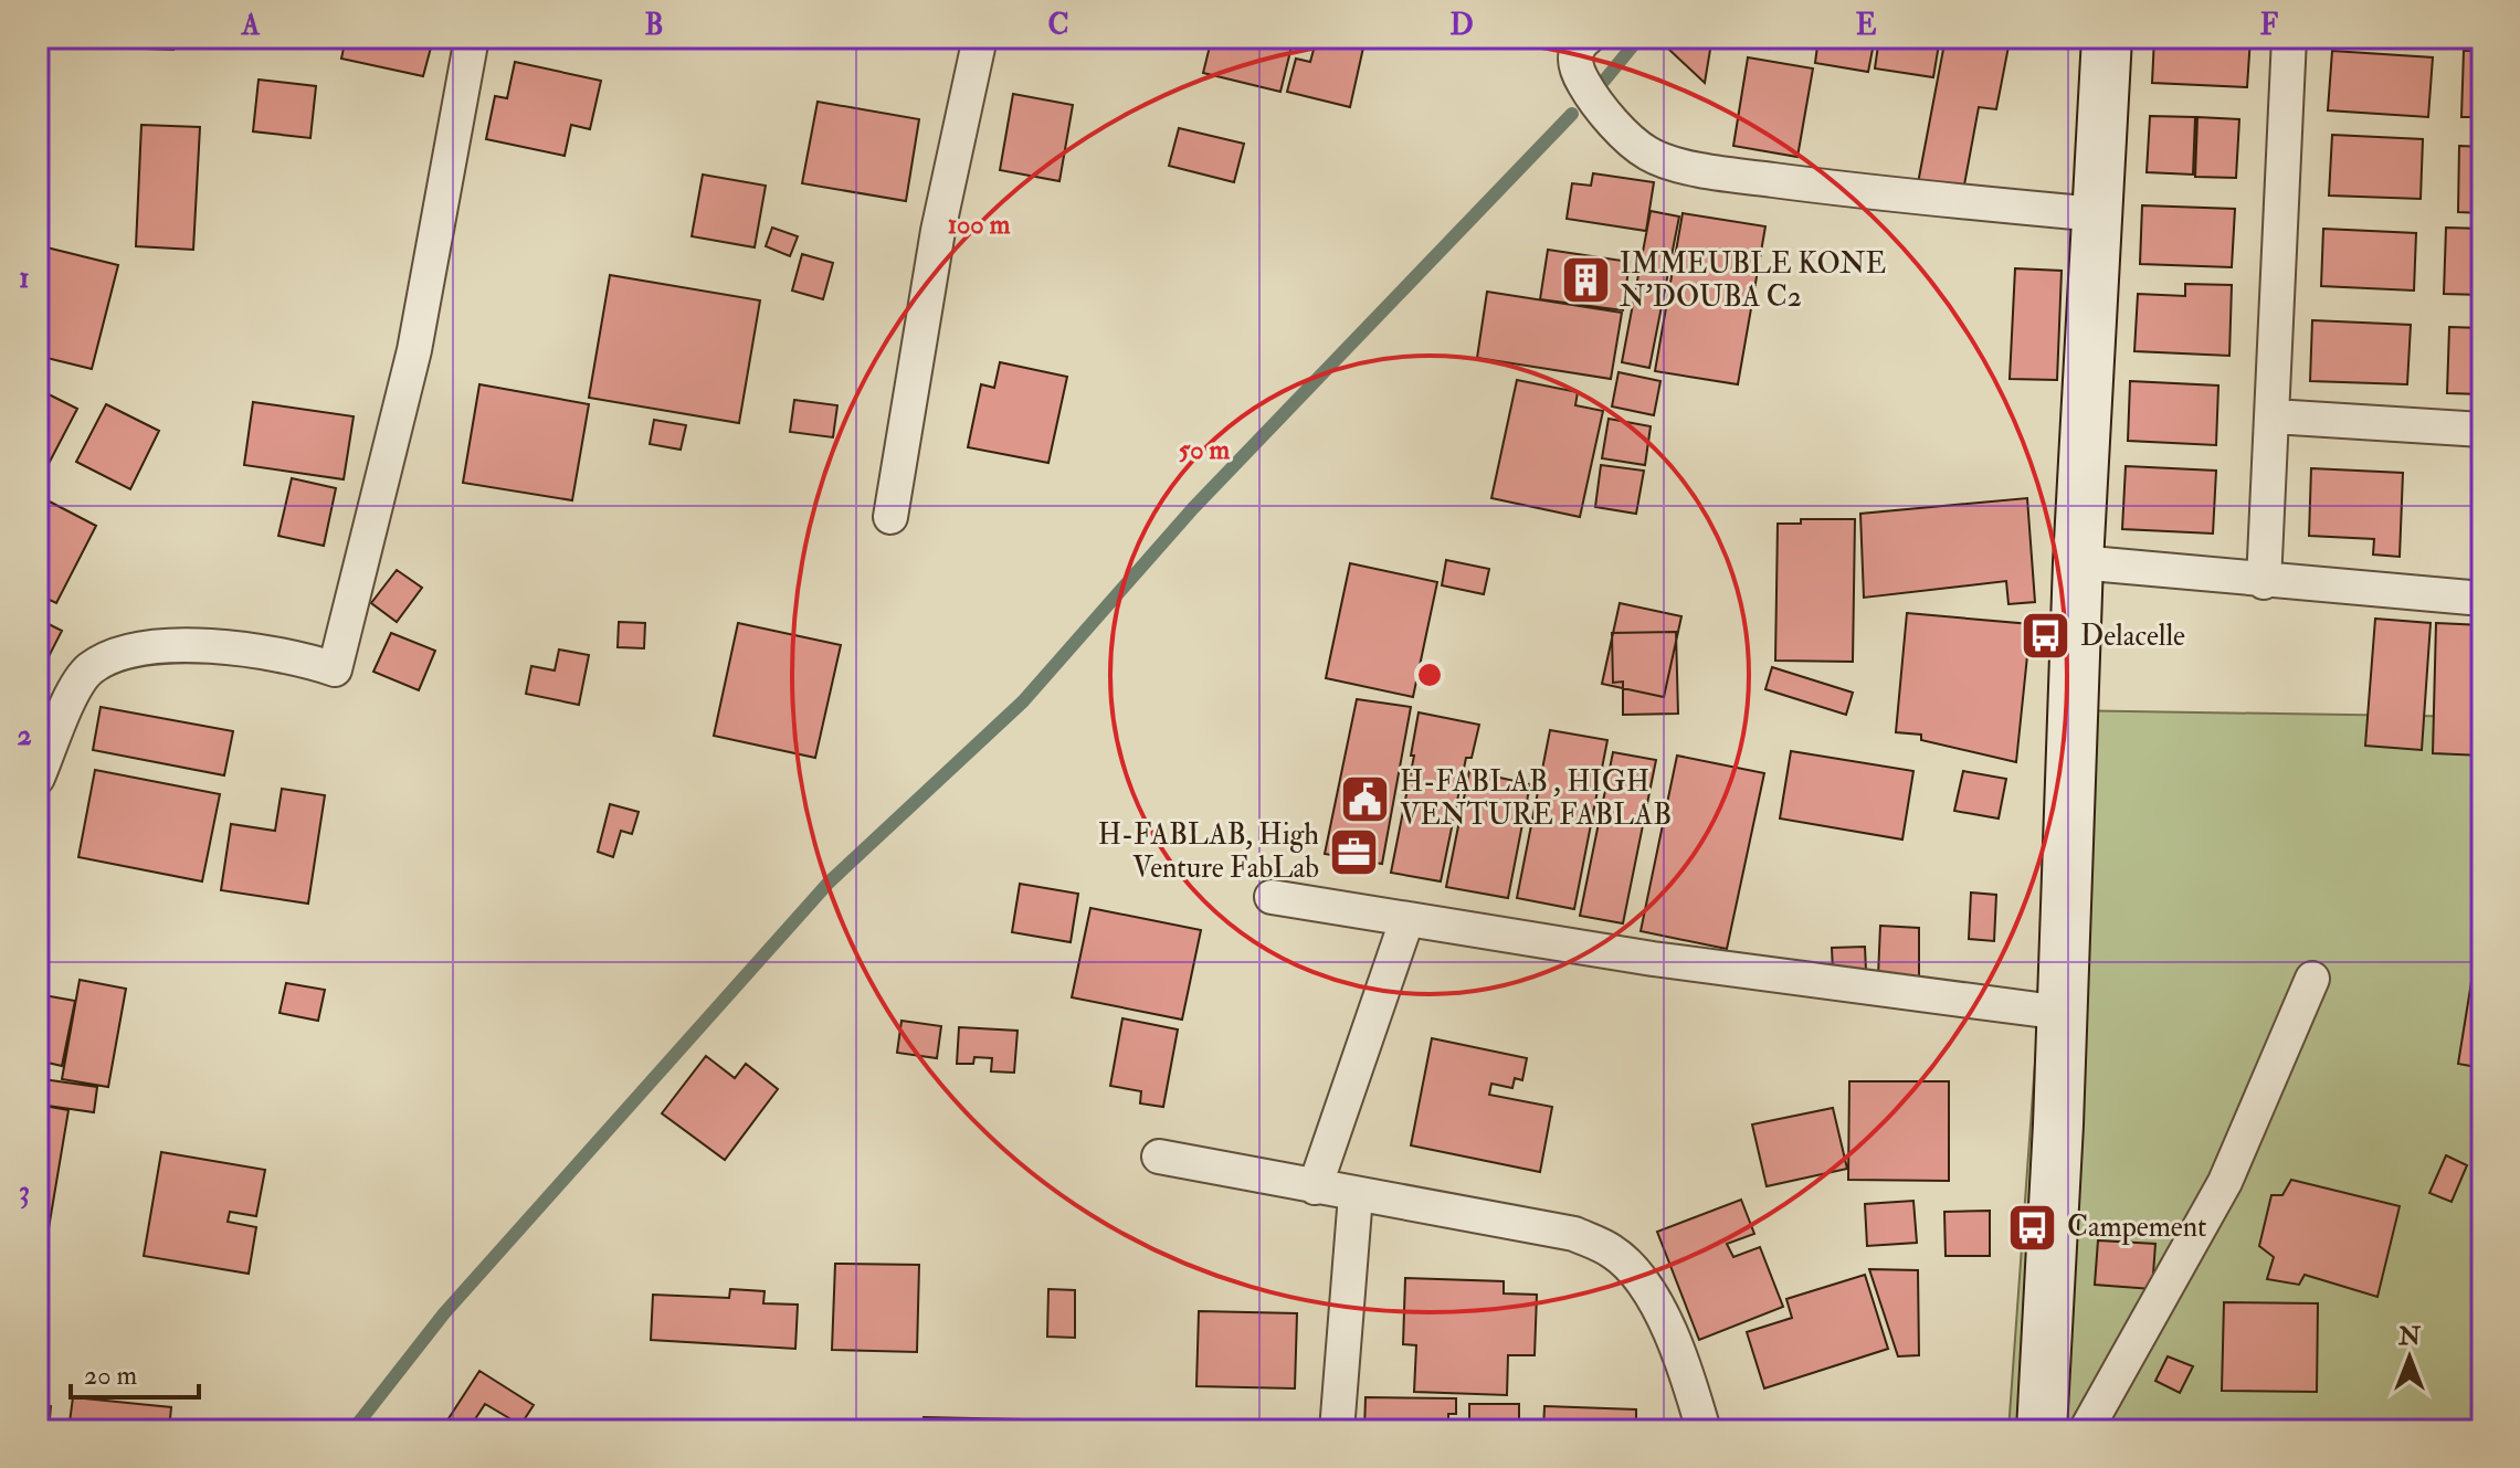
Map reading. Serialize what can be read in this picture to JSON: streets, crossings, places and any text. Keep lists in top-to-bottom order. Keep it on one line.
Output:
{"places":{"building":["IMMEUBLE KONE N'DOUBA C2"],"bus stop":["Delacelle","Campement"],"public building":["H-FABLAB , HIGH VENTURE FABLAB"],"office":["H-FABLAB, High Venture FabLab"]},"scale_bar":"20 m","north":"top","grid":{"columns":["A","B","C","D","E","F"],"rows":["1","2","3"]},"rings":["100 m","50 m"]}
